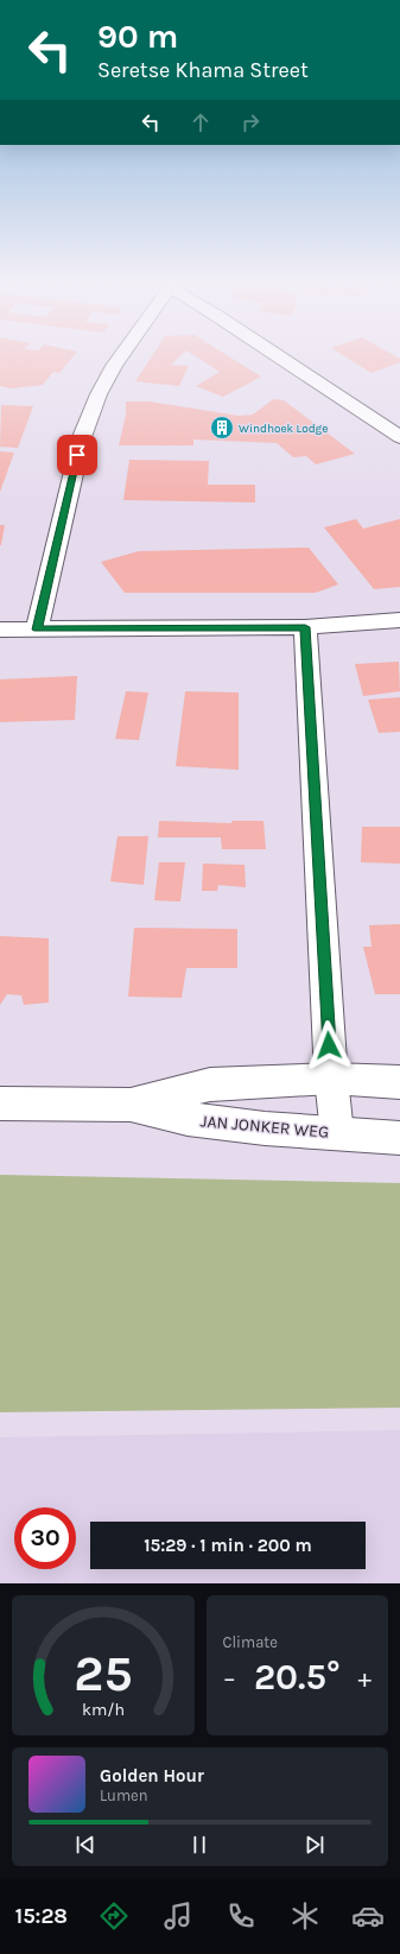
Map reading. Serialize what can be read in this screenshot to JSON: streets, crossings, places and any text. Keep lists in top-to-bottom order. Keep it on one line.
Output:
{"streets":{"street":["JAN JONKER WEG"]},"places":{"building":["Windhoek Lodge"]},"page":{"turn":["90 m","Seretse Khama Street"],"limit":"30","trip":"15:29 · 1 min · 200 m","tile":"Climate","heat":["−","20.5°","+"],"song":["Golden Hour","Lumen"],"tabs":"15:28","gauge":["25","km/h"]}}
